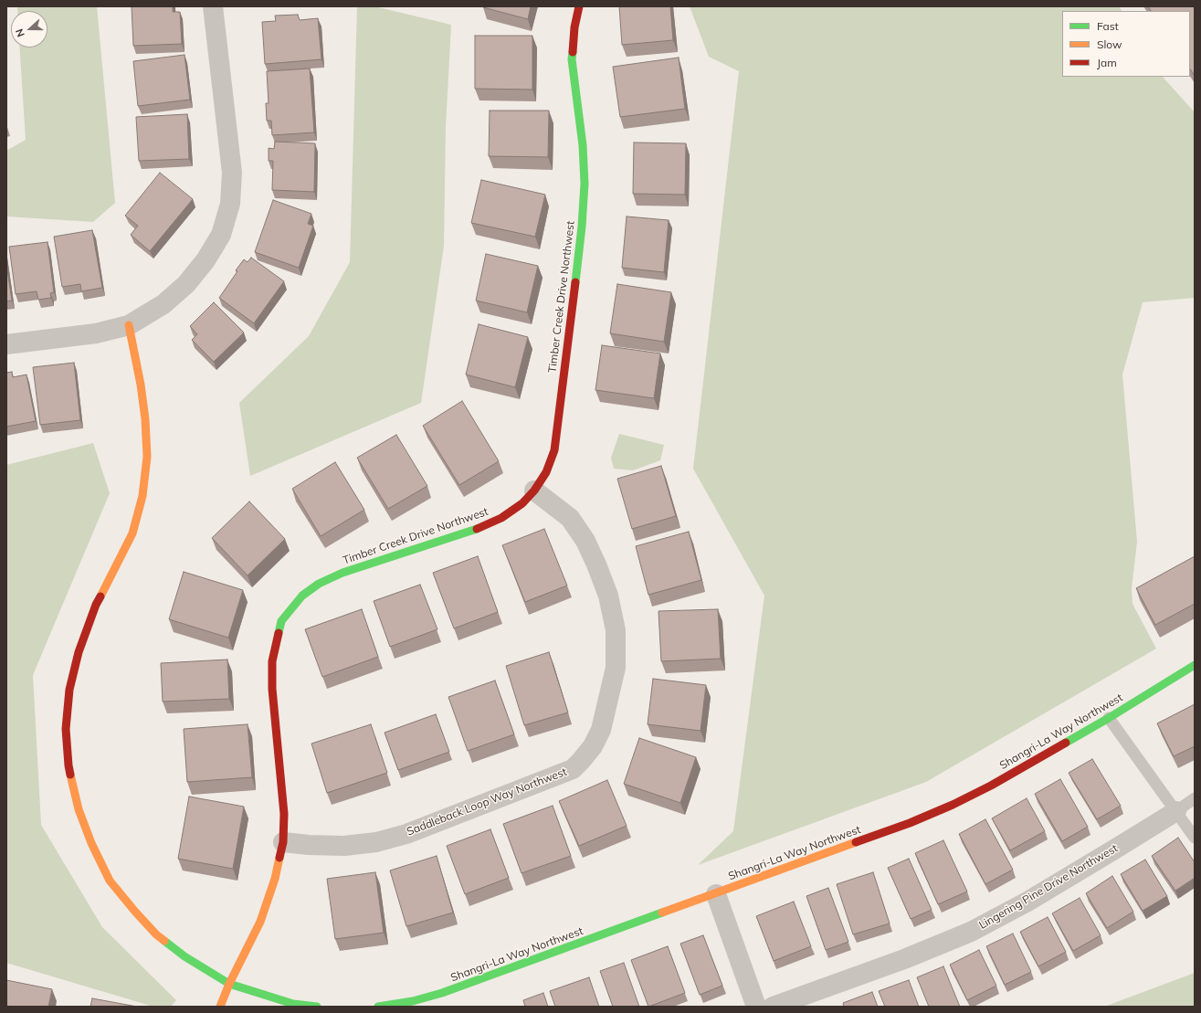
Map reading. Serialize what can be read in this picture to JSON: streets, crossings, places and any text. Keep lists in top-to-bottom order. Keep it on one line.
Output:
{"streets":{"street":["Timber Creek Drive Northwest","Shangri-La Way Northwest","Saddleback Loop Way Northwest","Lingering Pine Drive Northwest"]},"crossings":[["Timber Creek Drive Northwest","Saddleback Loop Way Northwest"]],"legend":["Fast","Slow","Jam"],"north":"left"}
